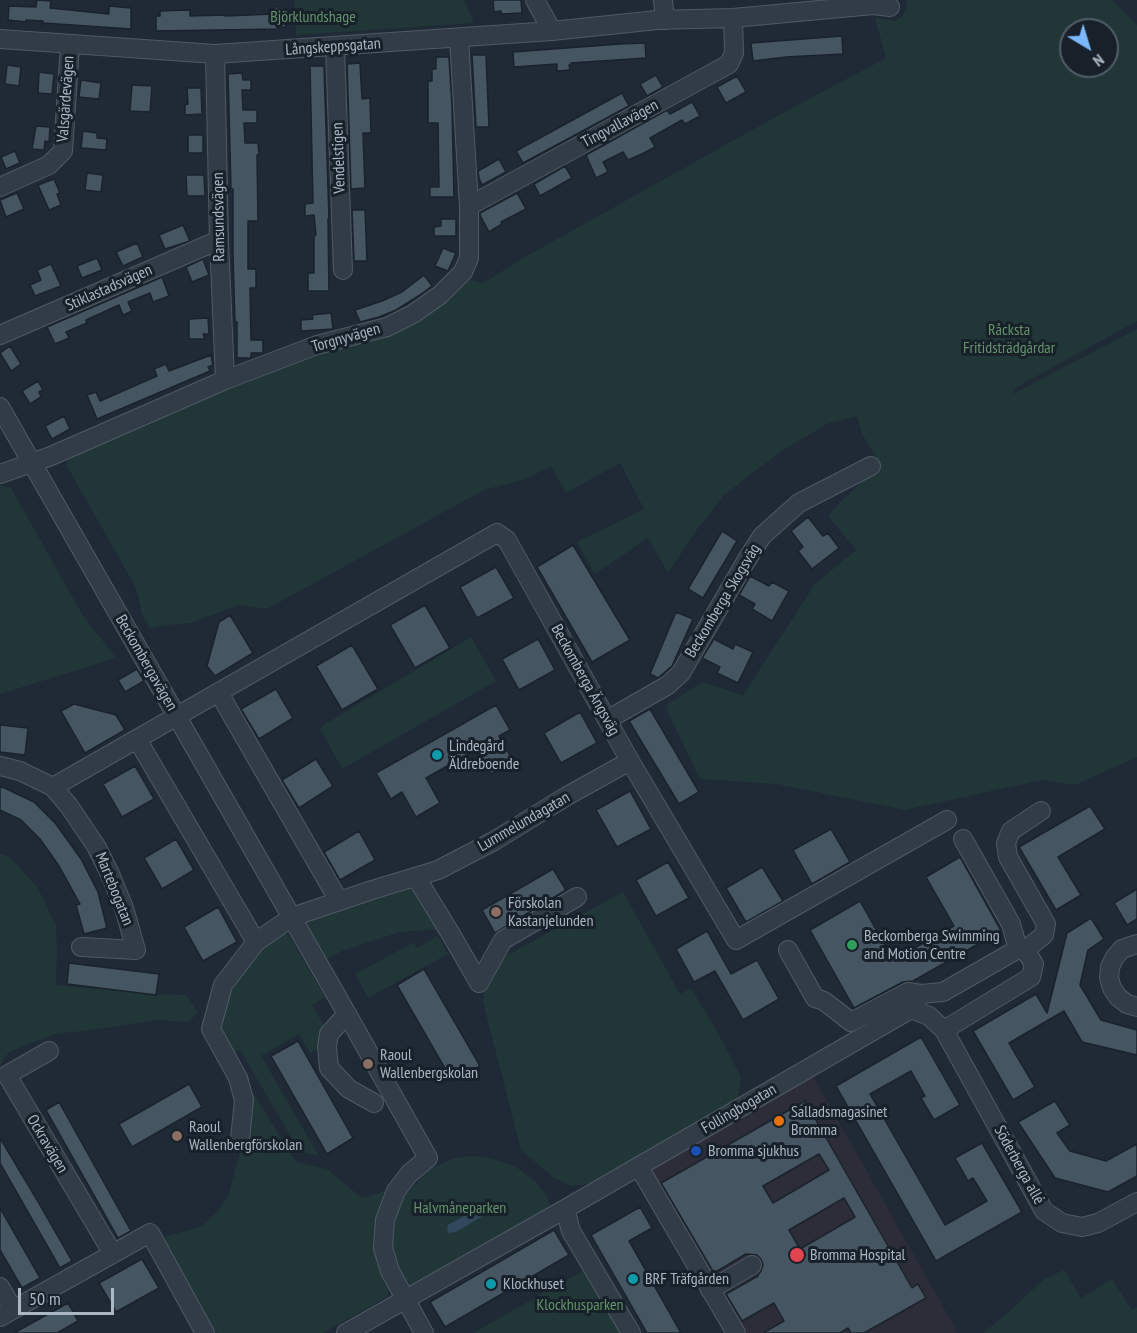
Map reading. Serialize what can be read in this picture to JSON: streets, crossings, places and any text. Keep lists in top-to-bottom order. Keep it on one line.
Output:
{"streets":{"street":["Långskeppsgatan","Valsgärdevägen","Tingvallavägen","Vendelstigen","Ramsundsvägen","Stiklastadsvägen","Torgnyvägen","Beckomberga Skogsväg","Beckombergavägen","Beckomberga Ängsväg","Lummelundagatan","Martebogatan","Follingbogatan","Ockravägen","Söderberga allé"]},"crossings":[["Långskeppsgatan","Valsgärdevägen"],["Långskeppsgatan","Tingvallavägen"],["Långskeppsgatan","Vendelstigen"],["Långskeppsgatan","Ramsundsvägen"],["Långskeppsgatan","Torgnyvägen"],["Tingvallavägen","Torgnyvägen"],["Ramsundsvägen","Stiklastadsvägen"],["Ramsundsvägen","Torgnyvägen"],["Torgnyvägen","Beckombergavägen"],["Beckomberga Skogsväg","Beckomberga Ängsväg"],["Beckombergavägen","Beckomberga Ängsväg"],["Beckombergavägen","Lummelundagatan"],["Beckombergavägen","Follingbogatan"],["Beckomberga Ängsväg","Lummelundagatan"],["Follingbogatan","Söderberga allé"]],"parks":["Björklundshage","Råcksta Fritidsträdgårdar","Halvmåneparken","Klockhusparken"],"places":["Lindegård Äldreboende","Förskolan Kastanjelunden","Beckomberga Swimming and Motion Centre","Raoul Wallenbergskolan","Salladsmagasinet Bromma","Raoul Wallenbergförskolan","Bromma sjukhus","Bromma Hospital","BRF Träfgården","Klockhuset"],"scale_bar":"50 m","north":"bottom right"}
